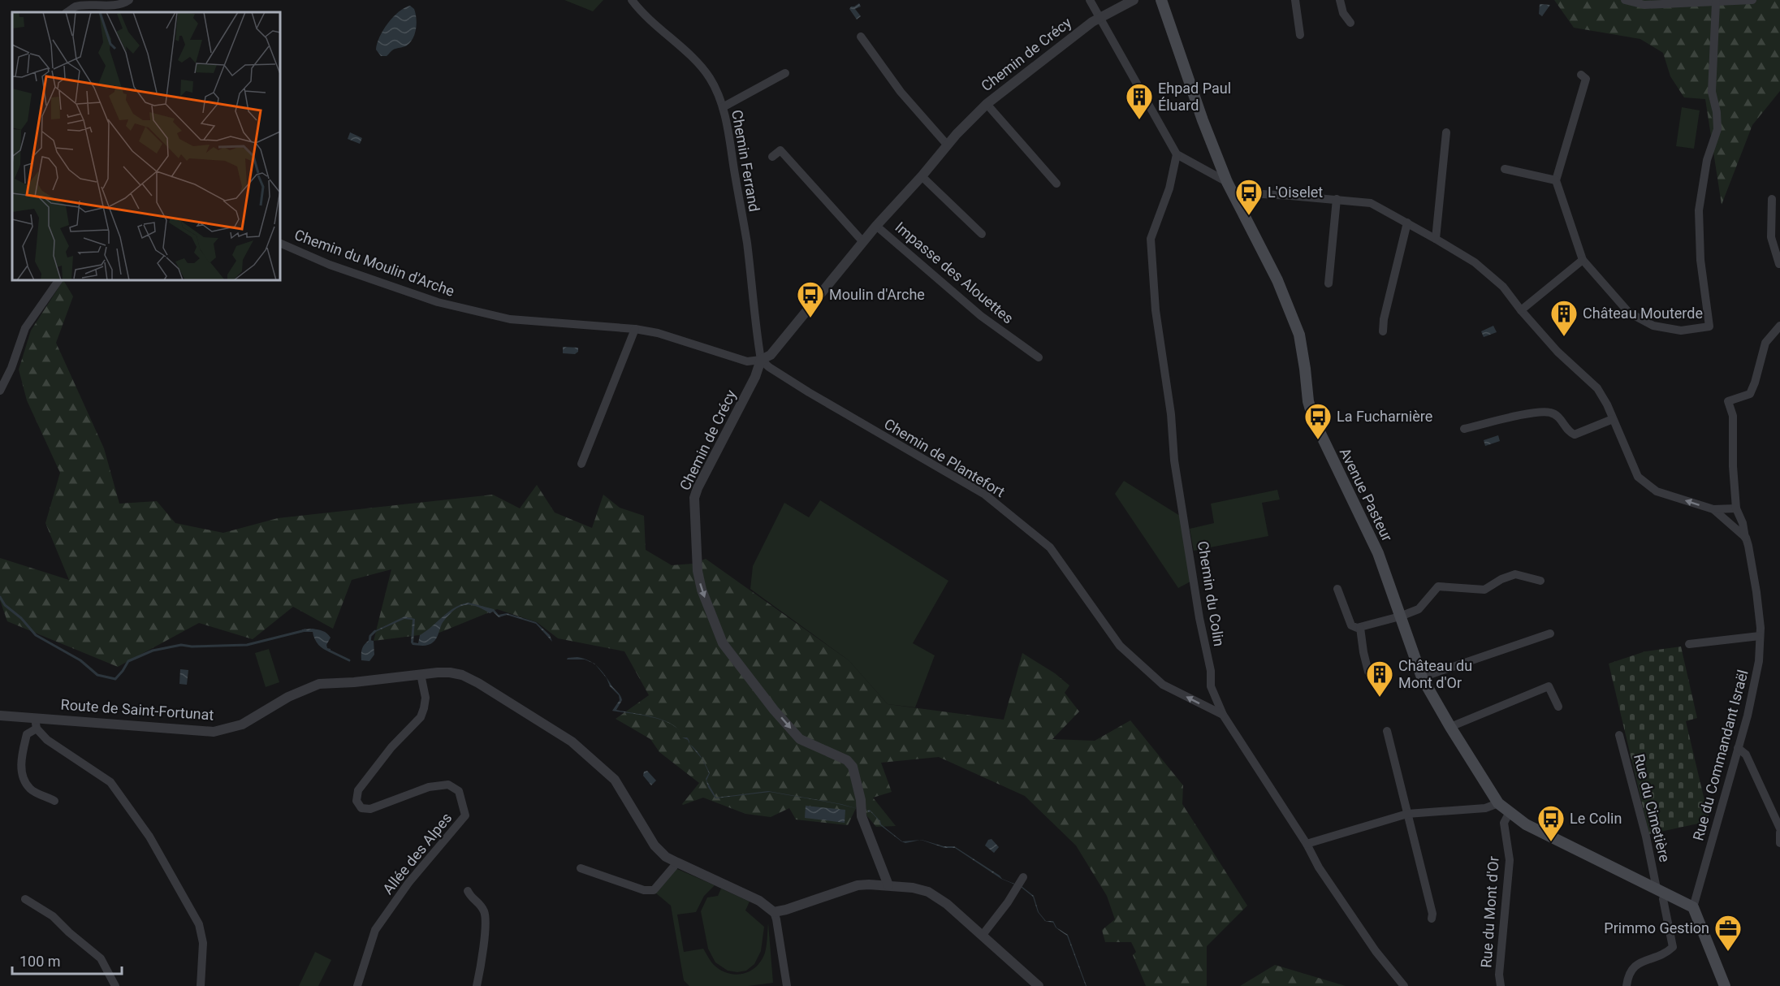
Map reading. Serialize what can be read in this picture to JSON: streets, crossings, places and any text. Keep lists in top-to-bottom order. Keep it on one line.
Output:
{"streets":{"main road":["Avenue Pasteur"],"street":["Chemin de Crécy","Chemin Ferrand","Chemin du Moulin d'Arche","Impasse des Alouettes","Chemin de Plantefort","Chemin du Colin","Route de Saint-Fortunat","Rue du Commandant Israël","Rue du Cimetière","Allée des Alpes","Rue du Mont d'Or"]},"crossings":[["Chemin de Crécy","Chemin Ferrand"],["Chemin de Crécy","Chemin du Moulin d'Arche"],["Chemin de Crécy","Impasse des Alouettes"],["Chemin de Crécy","Chemin de Plantefort"],["Chemin Ferrand","Chemin du Moulin d'Arche"],["Chemin Ferrand","Chemin de Plantefort"],["Chemin du Moulin d'Arche","Chemin de Plantefort"],["Chemin de Plantefort","Chemin du Colin"],["Avenue Pasteur","Rue du Commandant Israël"],["Avenue Pasteur","Rue du Cimetière"],["Avenue Pasteur","Rue du Mont d'Or"],["Route de Saint-Fortunat","Allée des Alpes"]],"one_way":["Chemin de Crécy","Chemin de Plantefort"],"places":{"building":["Ehpad Paul Éluard","Château Mouterde","Château du Mont d'Or"],"bus stop":["L'Oiselet","Moulin d'Arche","La Fucharnière","Le Colin"],"office":["Primmo Gestion"]},"scale_bar":"100 m"}
